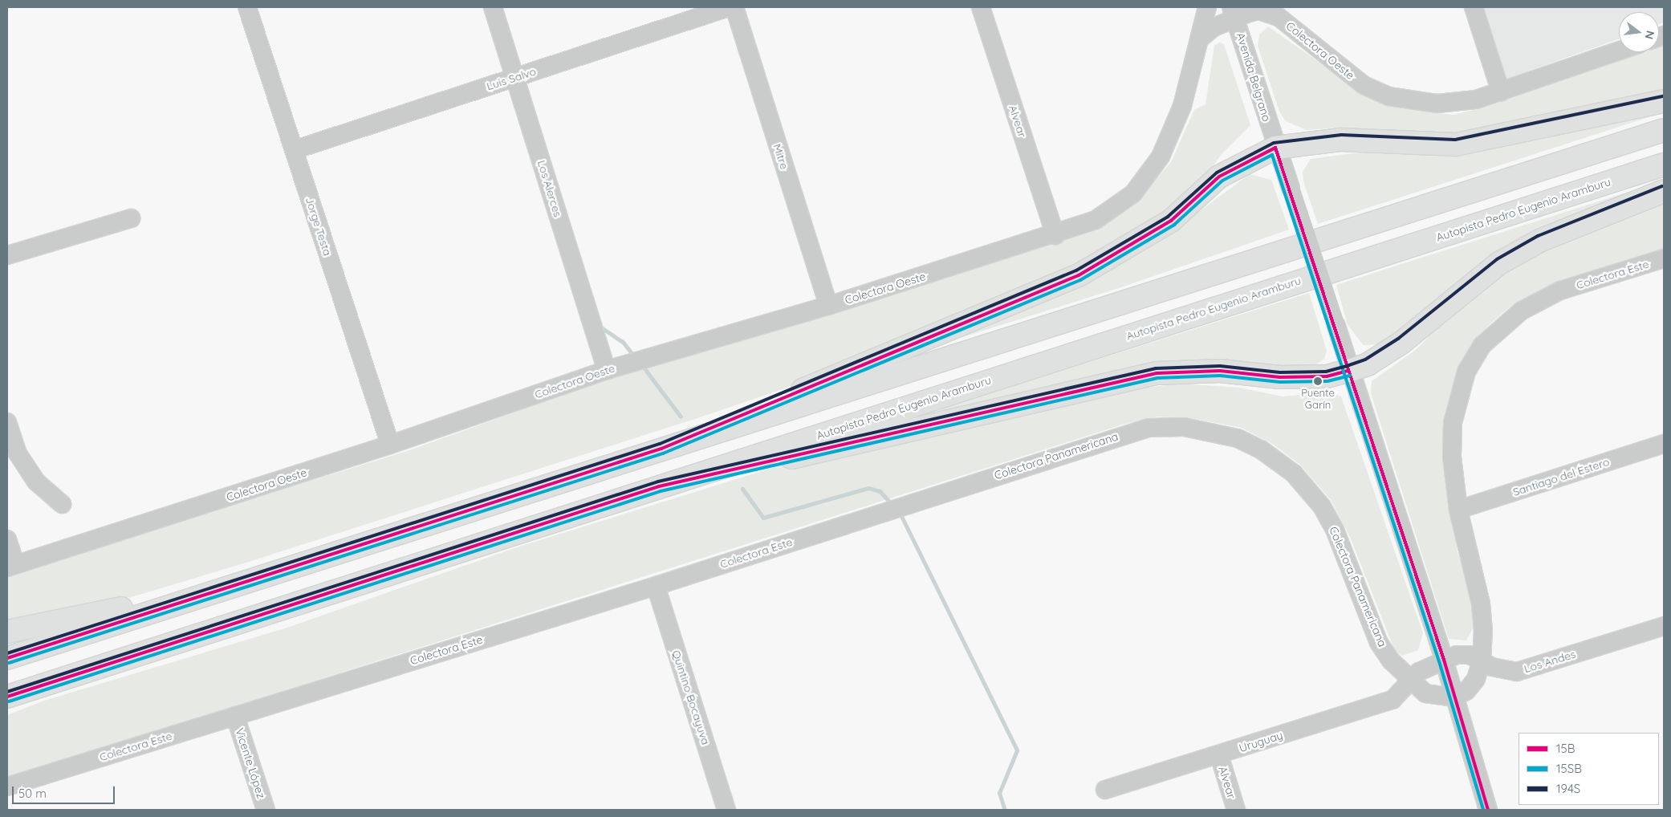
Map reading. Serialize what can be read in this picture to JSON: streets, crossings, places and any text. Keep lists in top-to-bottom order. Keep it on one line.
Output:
{"streets":{"highway":["Autopista Pedro Eugenio Aramburu"],"street":["Colectora Oeste","Avenida Belgrano","Luis Salvo","Alvear","Mitre","Los Alerces","Jorge Testa","Colectora Este","Colectora Panamericana","Santiago del Estero","Los Andes","Quintino Bocayuva","Uruguay","Vicente López"]},"crossings":[["Colectora Oeste","Avenida Belgrano"],["Colectora Oeste","Alvear"],["Colectora Oeste","Mitre"],["Colectora Oeste","Los Alerces"],["Colectora Oeste","Jorge Testa"],["Luis Salvo","Los Alerces"],["Luis Salvo","Jorge Testa"],["Alvear","Uruguay"],["Colectora Este","Colectora Panamericana"],["Colectora Este","Santiago del Estero"],["Colectora Este","Quintino Bocayuva"],["Colectora Este","Vicente López"],["Colectora Panamericana","Uruguay"]],"places":["Puente Garín"],"lines":["transit line 194S","transit line 15B","transit line 15SB"],"legend":["15B","15SB","194S"],"scale_bar":"50 m","north":"right"}
